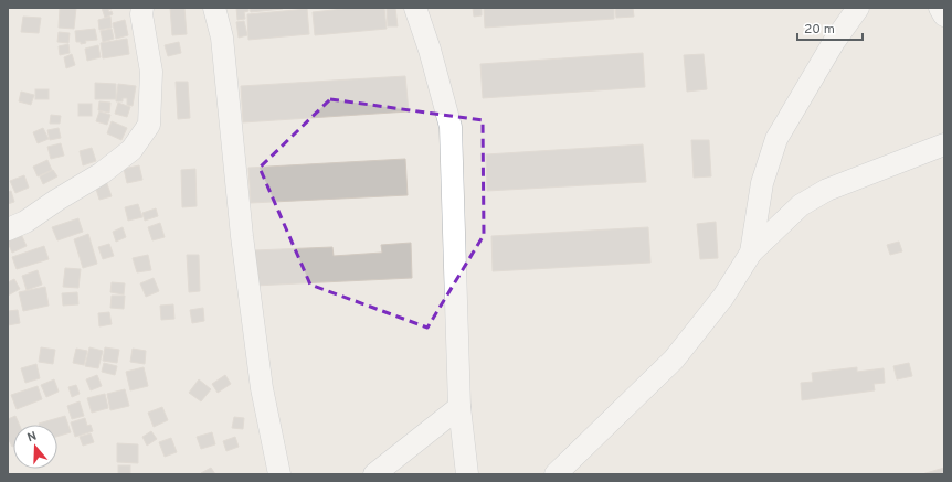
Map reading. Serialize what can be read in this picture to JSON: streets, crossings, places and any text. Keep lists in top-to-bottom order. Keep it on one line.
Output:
{"scale_bar":"20 m","north":"top"}
